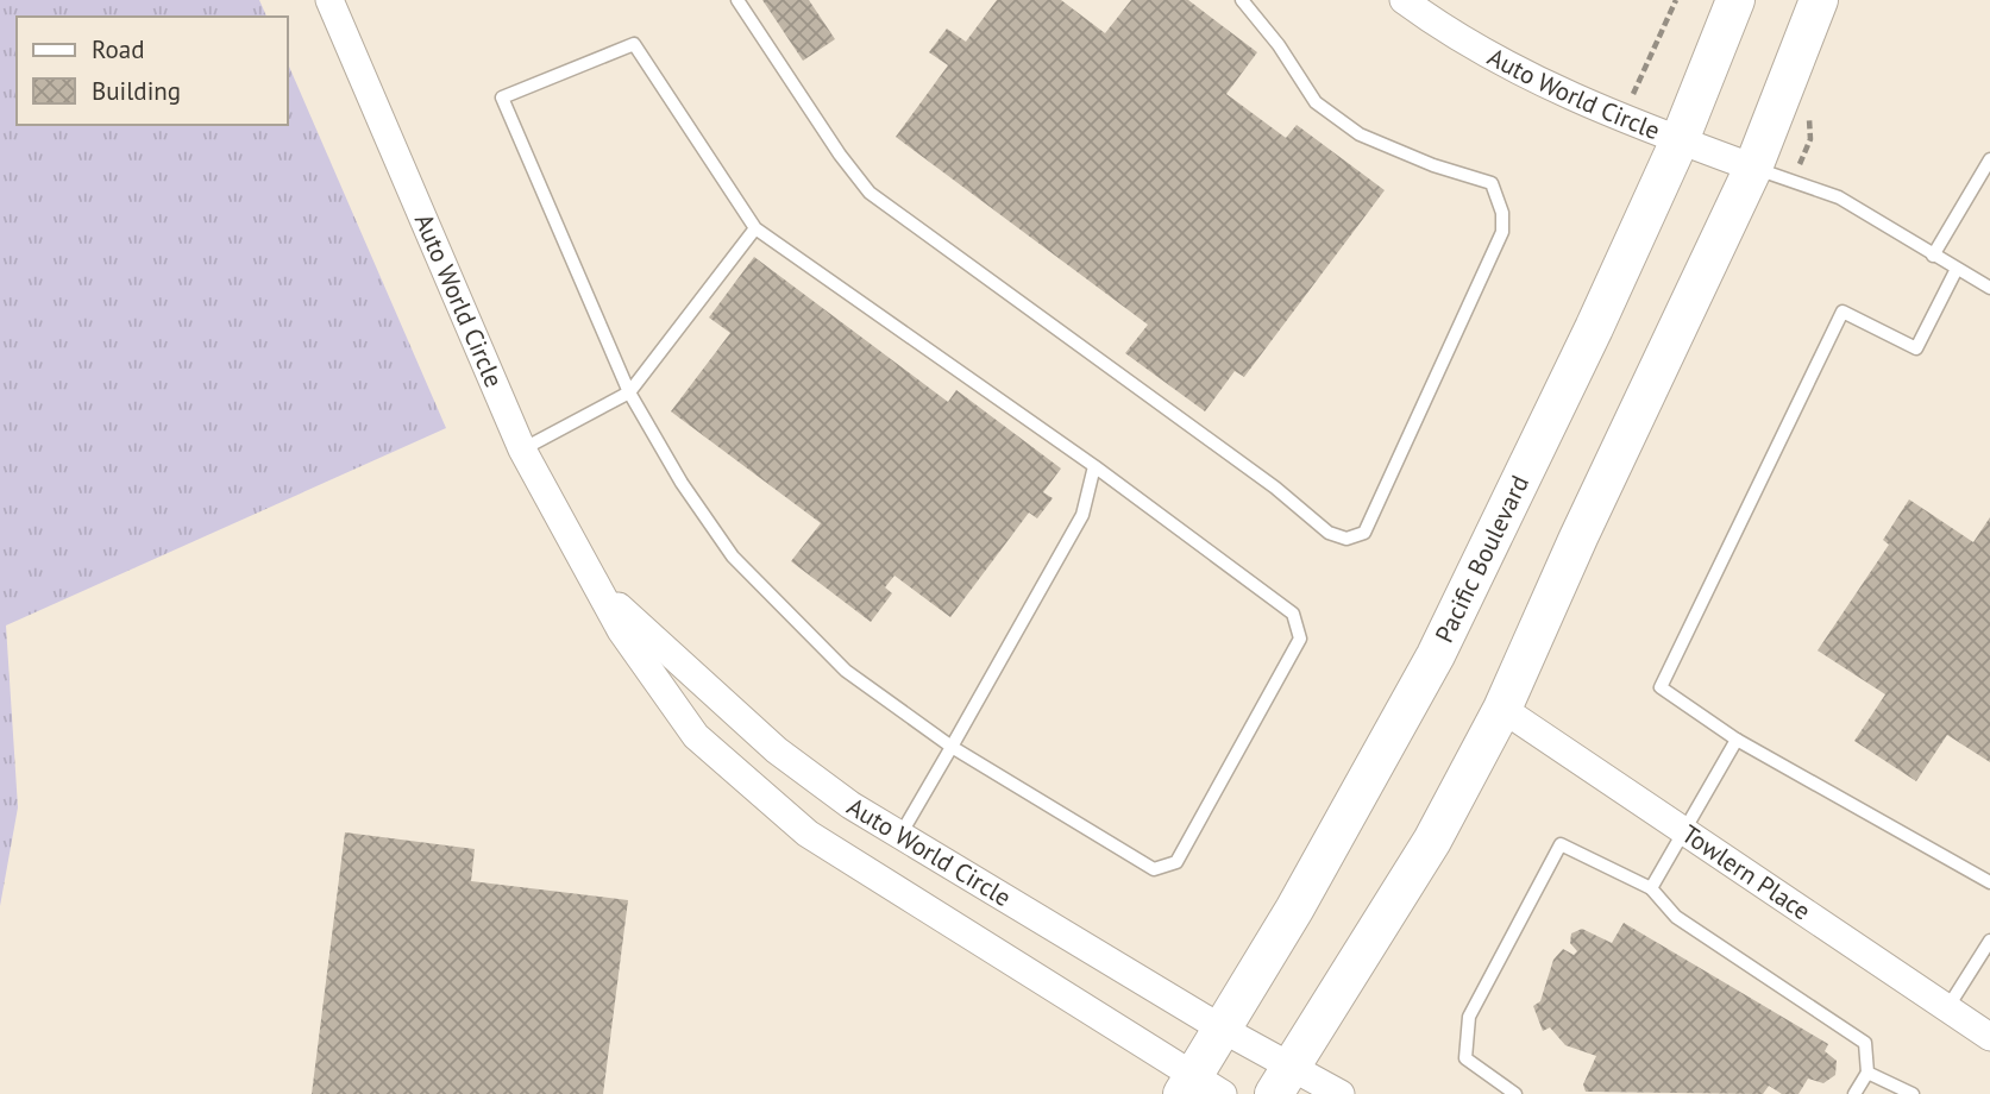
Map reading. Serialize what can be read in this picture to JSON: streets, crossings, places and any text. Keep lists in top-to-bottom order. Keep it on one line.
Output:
{"streets":{"main road":["Pacific Boulevard"],"street":["Auto World Circle","Towlern Place"]},"crossings":[["Auto World Circle","Pacific Boulevard"]],"legend":["Road","Building"]}
